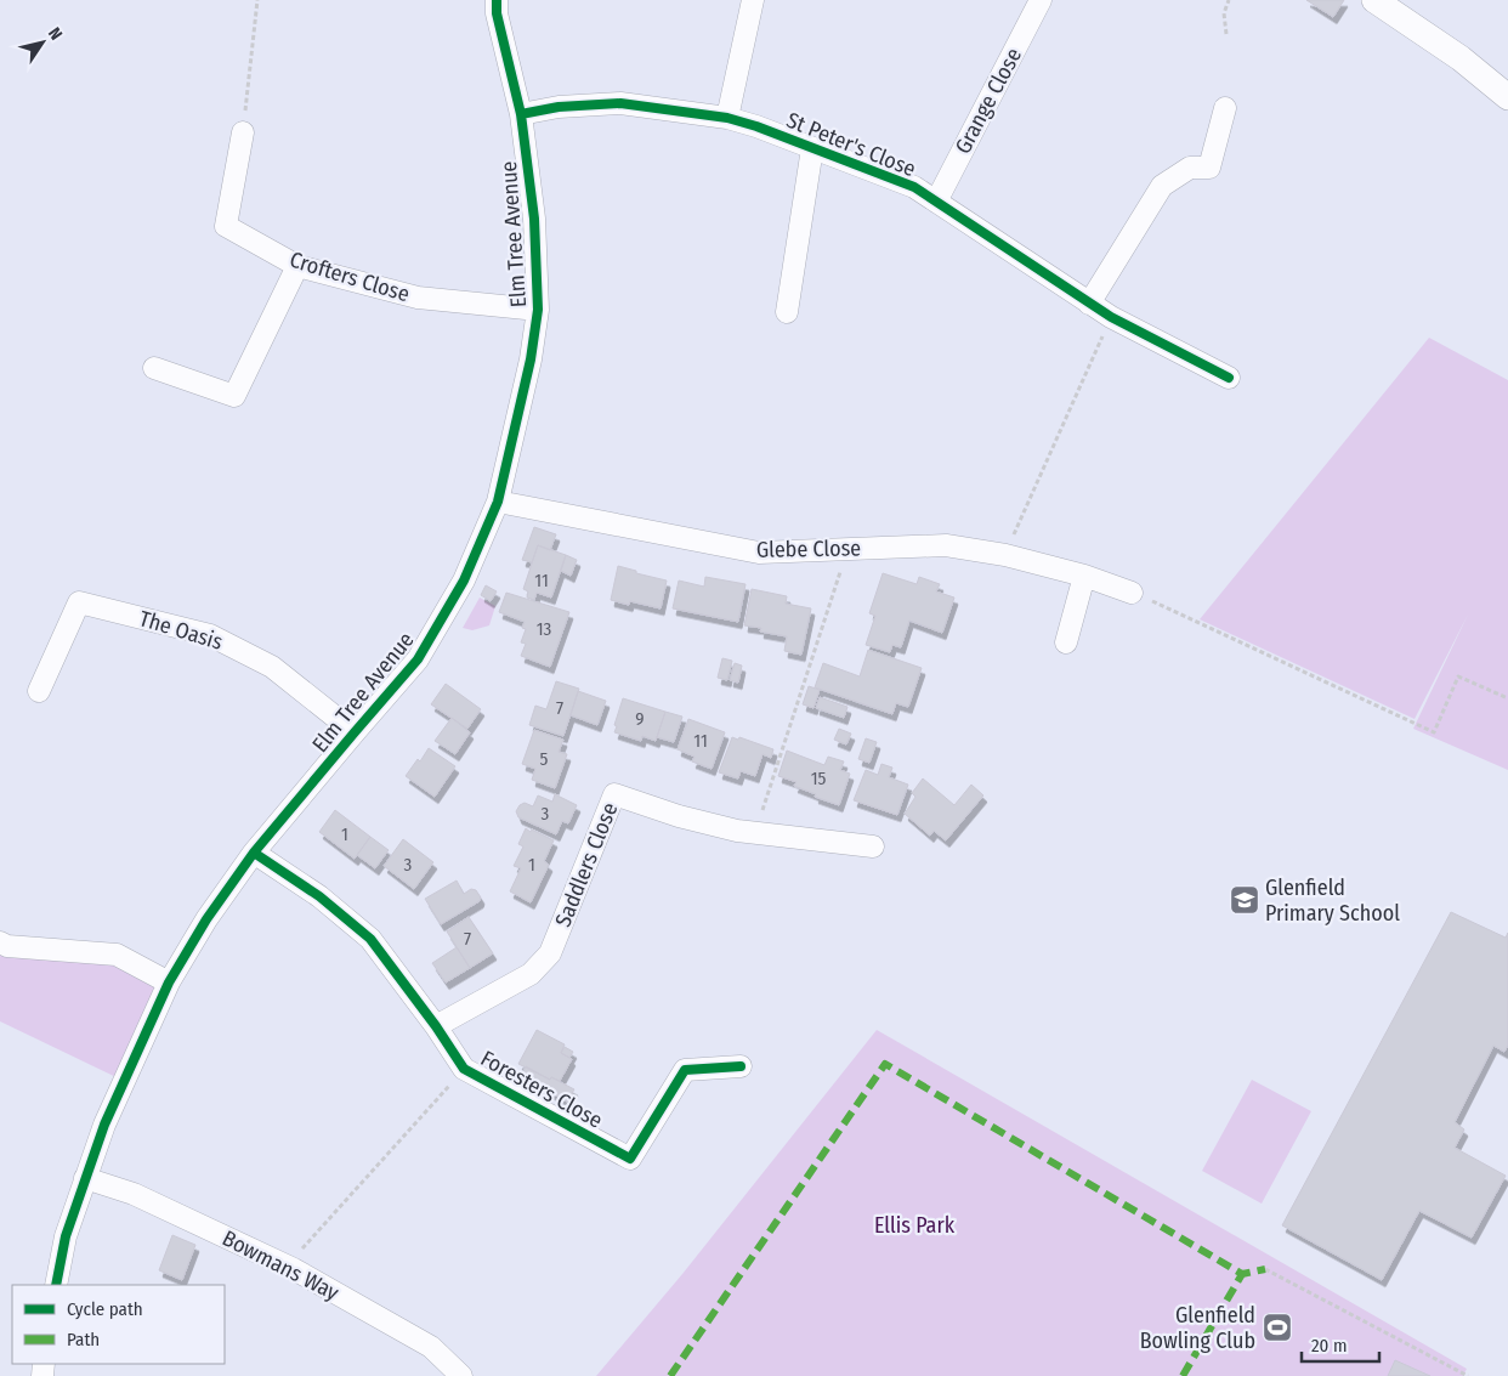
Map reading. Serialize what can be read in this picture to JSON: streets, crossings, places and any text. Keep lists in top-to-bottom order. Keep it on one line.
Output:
{"streets":{"street":["Grange Close","St Peter's Close","Elm Tree Avenue","Crofters Close","Glebe Close","The Oasis","Saddlers Close","Foresters Close","Bowmans Way"]},"crossings":[["Grange Close","St Peter's Close"],["St Peter's Close","Elm Tree Avenue"],["Elm Tree Avenue","Crofters Close"],["Elm Tree Avenue","Glebe Close"],["Elm Tree Avenue","The Oasis"],["Elm Tree Avenue","Foresters Close"],["Elm Tree Avenue","Bowmans Way"],["Saddlers Close","Foresters Close"]],"parks":["Ellis Park"],"places":{"school or university":["Glenfield Primary School"],"sports":["Glenfield Bowling Club"]},"house_numbers":["11","13","7","9","11","5","15","3","1","3","1","7"],"legend":["Cycle path","Path"],"scale_bar":"20 m","north":"top right"}
